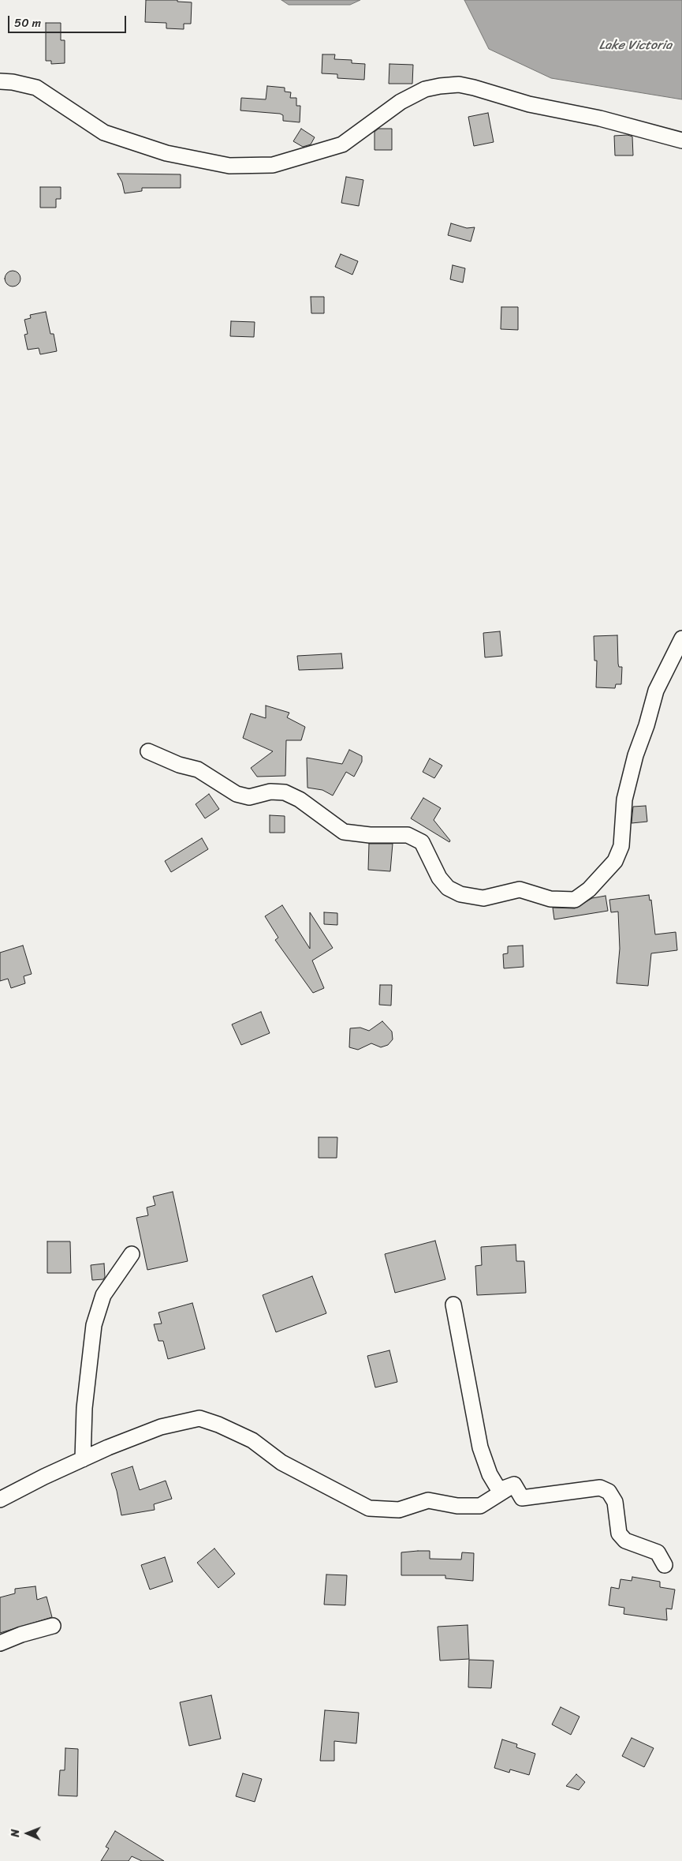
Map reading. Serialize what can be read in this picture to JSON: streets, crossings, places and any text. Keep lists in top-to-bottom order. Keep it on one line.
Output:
{"water":["Lake Victoria"],"scale_bar":"50 m","north":"left"}
